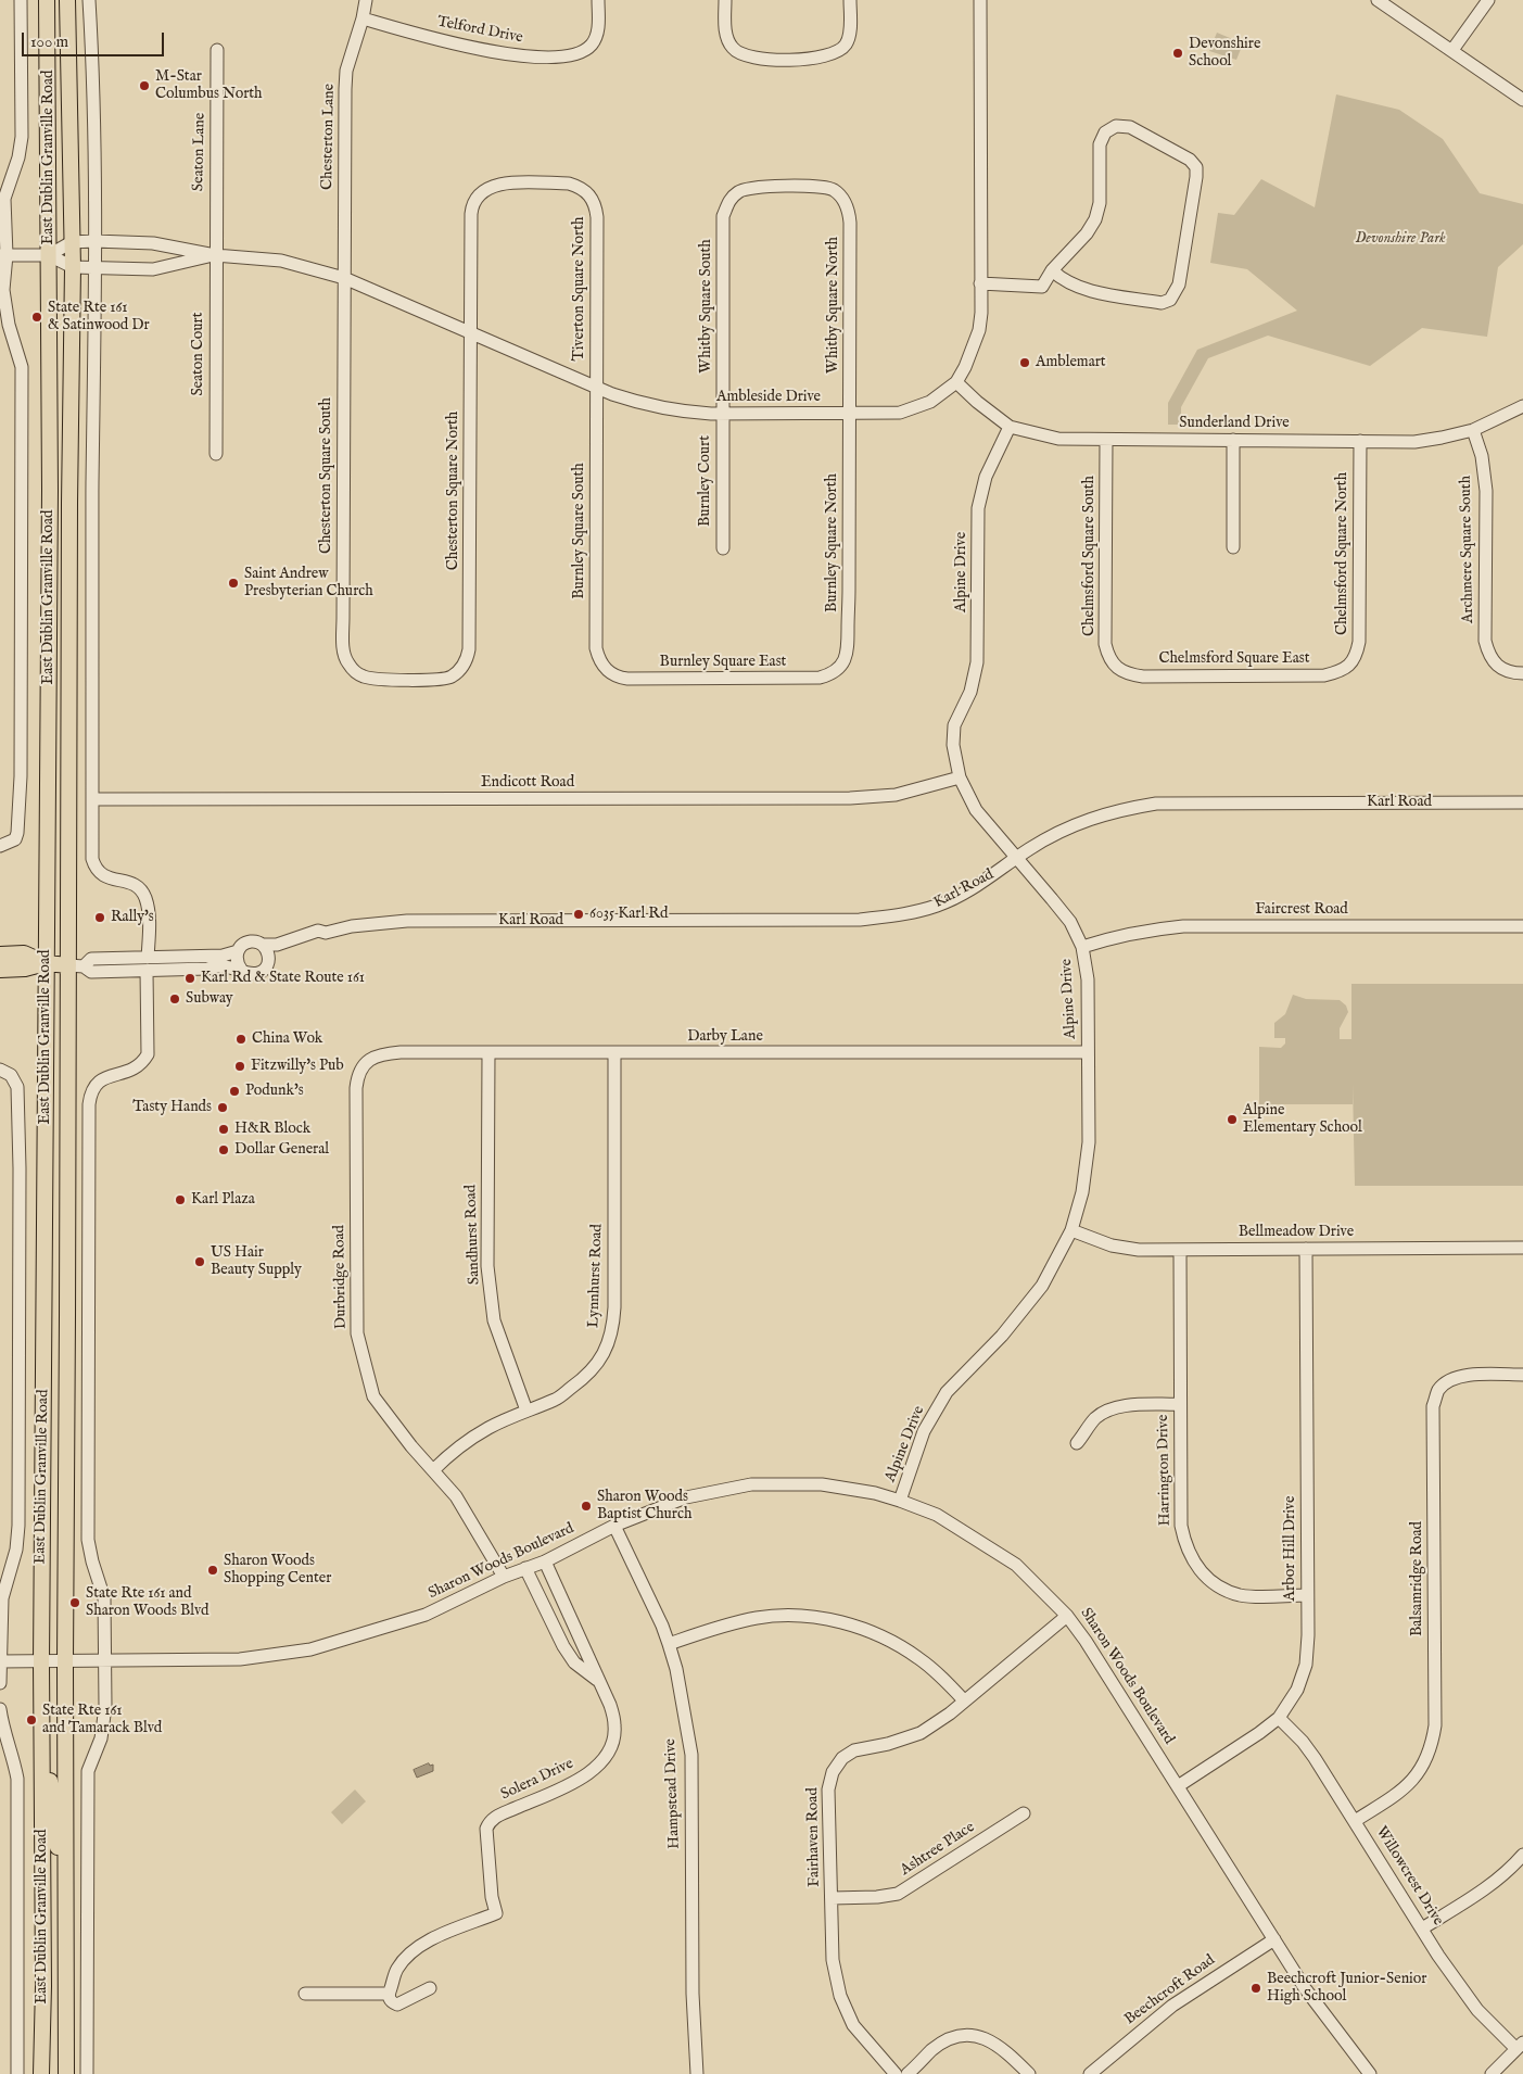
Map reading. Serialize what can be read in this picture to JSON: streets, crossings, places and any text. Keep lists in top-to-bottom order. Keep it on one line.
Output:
{"streets":{"main road":["East Dublin Granville Road"],"street":["Telford Drive","Chesterton Lane","Seaton Lane","Tiverton Square North","Whitby Square North","Whitby Square South","Seaton Court","Ambleside Drive","Sunderland Drive","Chesterton Square South","Burnley Court","Chesterton Square North","Burnley Square South","Burnley Square North","Archmere Square South","Chelmsford Square North","Chelmsford Square South","Alpine Drive","Chelmsford Square East","Burnley Square East","Endicott Road","Karl Road","Faircrest Road","Darby Lane","Bellmeadow Drive","Sandhurst Road","Lynnhurst Road","Durbridge Road","Harrington Drive","Arbor Hill Drive","Sharon Woods Boulevard","Balsamridge Road","Solera Drive","Hampstead Drive","Fairhaven Road","Ashtree Place","Willowcrest Drive","Beechcroft Road"]},"crossings":[["Telford Drive","Chesterton Lane"],["Chesterton Lane","Ambleside Drive"],["Chesterton Lane","Chesterton Square South"],["Seaton Lane","Seaton Court"],["Seaton Lane","Ambleside Drive"],["East Dublin Granville Road","Ambleside Drive"],["East Dublin Granville Road","Sharon Woods Boulevard"],["Tiverton Square North","Ambleside Drive"],["Tiverton Square North","Chesterton Square North"],["Tiverton Square North","Burnley Square South"],["Whitby Square North","Whitby Square South"],["Whitby Square North","Ambleside Drive"],["Whitby Square North","Burnley Square North"],["Whitby Square South","Ambleside Drive"],["Whitby Square South","Burnley Court"],["Seaton Court","Ambleside Drive"],["Ambleside Drive","Sunderland Drive"],["Ambleside Drive","Chesterton Square South"],["Ambleside Drive","Burnley Court"],["Ambleside Drive","Chesterton Square North"],["Ambleside Drive","Burnley Square South"],["Ambleside Drive","Burnley Square North"],["Sunderland Drive","Archmere Square South"],["Sunderland Drive","Chelmsford Square North"],["Sunderland Drive","Chelmsford Square South"],["Sunderland Drive","Alpine Drive"],["Chesterton Square South","Chesterton Square North"],["Burnley Square South","Burnley Square East"],["Burnley Square North","Burnley Square East"],["Chelmsford Square North","Chelmsford Square East"],["Chelmsford Square South","Chelmsford Square East"],["Alpine Drive","Endicott Road"],["Alpine Drive","Karl Road"],["Alpine Drive","Faircrest Road"],["Alpine Drive","Darby Lane"],["Alpine Drive","Bellmeadow Drive"],["Alpine Drive","Sharon Woods Boulevard"],["Darby Lane","Sandhurst Road"],["Darby Lane","Lynnhurst Road"],["Darby Lane","Durbridge Road"],["Bellmeadow Drive","Harrington Drive"],["Bellmeadow Drive","Arbor Hill Drive"],["Sandhurst Road","Lynnhurst Road"],["Lynnhurst Road","Durbridge Road"],["Durbridge Road","Sharon Woods Boulevard"],["Harrington Drive","Arbor Hill Drive"],["Arbor Hill Drive","Sharon Woods Boulevard"],["Arbor Hill Drive","Willowcrest Drive"],["Sharon Woods Boulevard","Solera Drive"],["Sharon Woods Boulevard","Hampstead Drive"],["Sharon Woods Boulevard","Fairhaven Road"],["Sharon Woods Boulevard","Beechcroft Road"],["Balsamridge Road","Willowcrest Drive"],["Fairhaven Road","Ashtree Place"]],"parks":["Devonshire Park"],"places":["Devonshire School","M-Star Columbus North","State Rte 161 & Satinwood Dr","Amblemart","Saint Andrew Presbyterian Church","6035 Karl Rd","Rally's","Karl Rd & State Route 161","Subway","China Wok","Fitzwilly's Pub","Podunk's","Tasty Hands","Alpine Elementary School","H&R Block","Dollar General","Karl Plaza","US Hair Beauty Supply","Sharon Woods Baptist Church","Sharon Woods Shopping Center","State Rte 161 and Sharon Woods Blvd","State Rte 161 and Tamarack Blvd","Beechcroft Junior-Senior High School"],"scale_bar":"100 m"}
